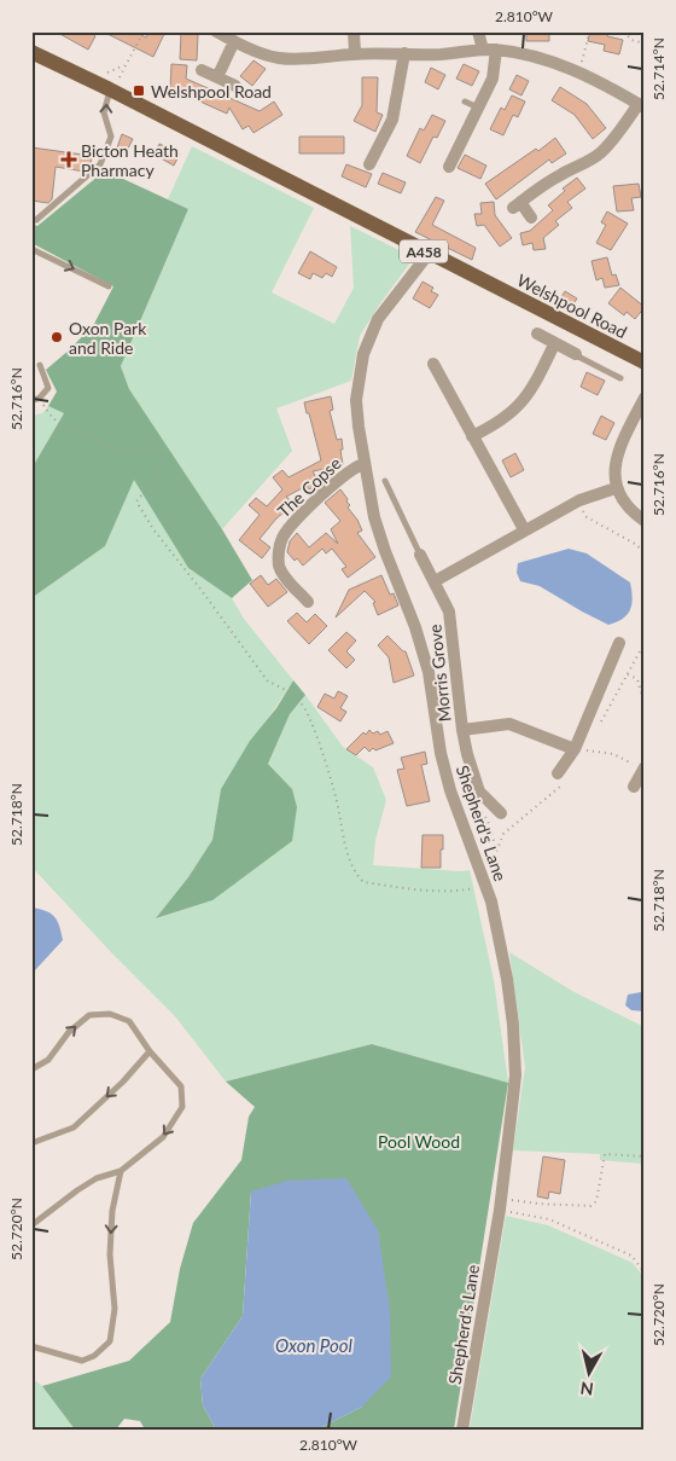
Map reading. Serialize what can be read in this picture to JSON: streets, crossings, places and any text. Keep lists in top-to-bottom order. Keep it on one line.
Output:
{"streets":{"main road":["A458","Welshpool Road"],"street":["The Copse","Morris Grove","Shepherd's Lane"]},"crossings":[["Welshpool Road","Shepherd's Lane"],["The Copse","Shepherd's Lane"]],"water":["Oxon Pool"],"parks":["Pool Wood"],"places":{"transit":["Welshpool Road"],"health":["Bicton Heath Pharmacy"],"other":["Oxon Park and Ride"]},"north":"bottom","coordinates":["2.810°W","52.714°N","52.716°N","52.718°N","52.720°N"]}
